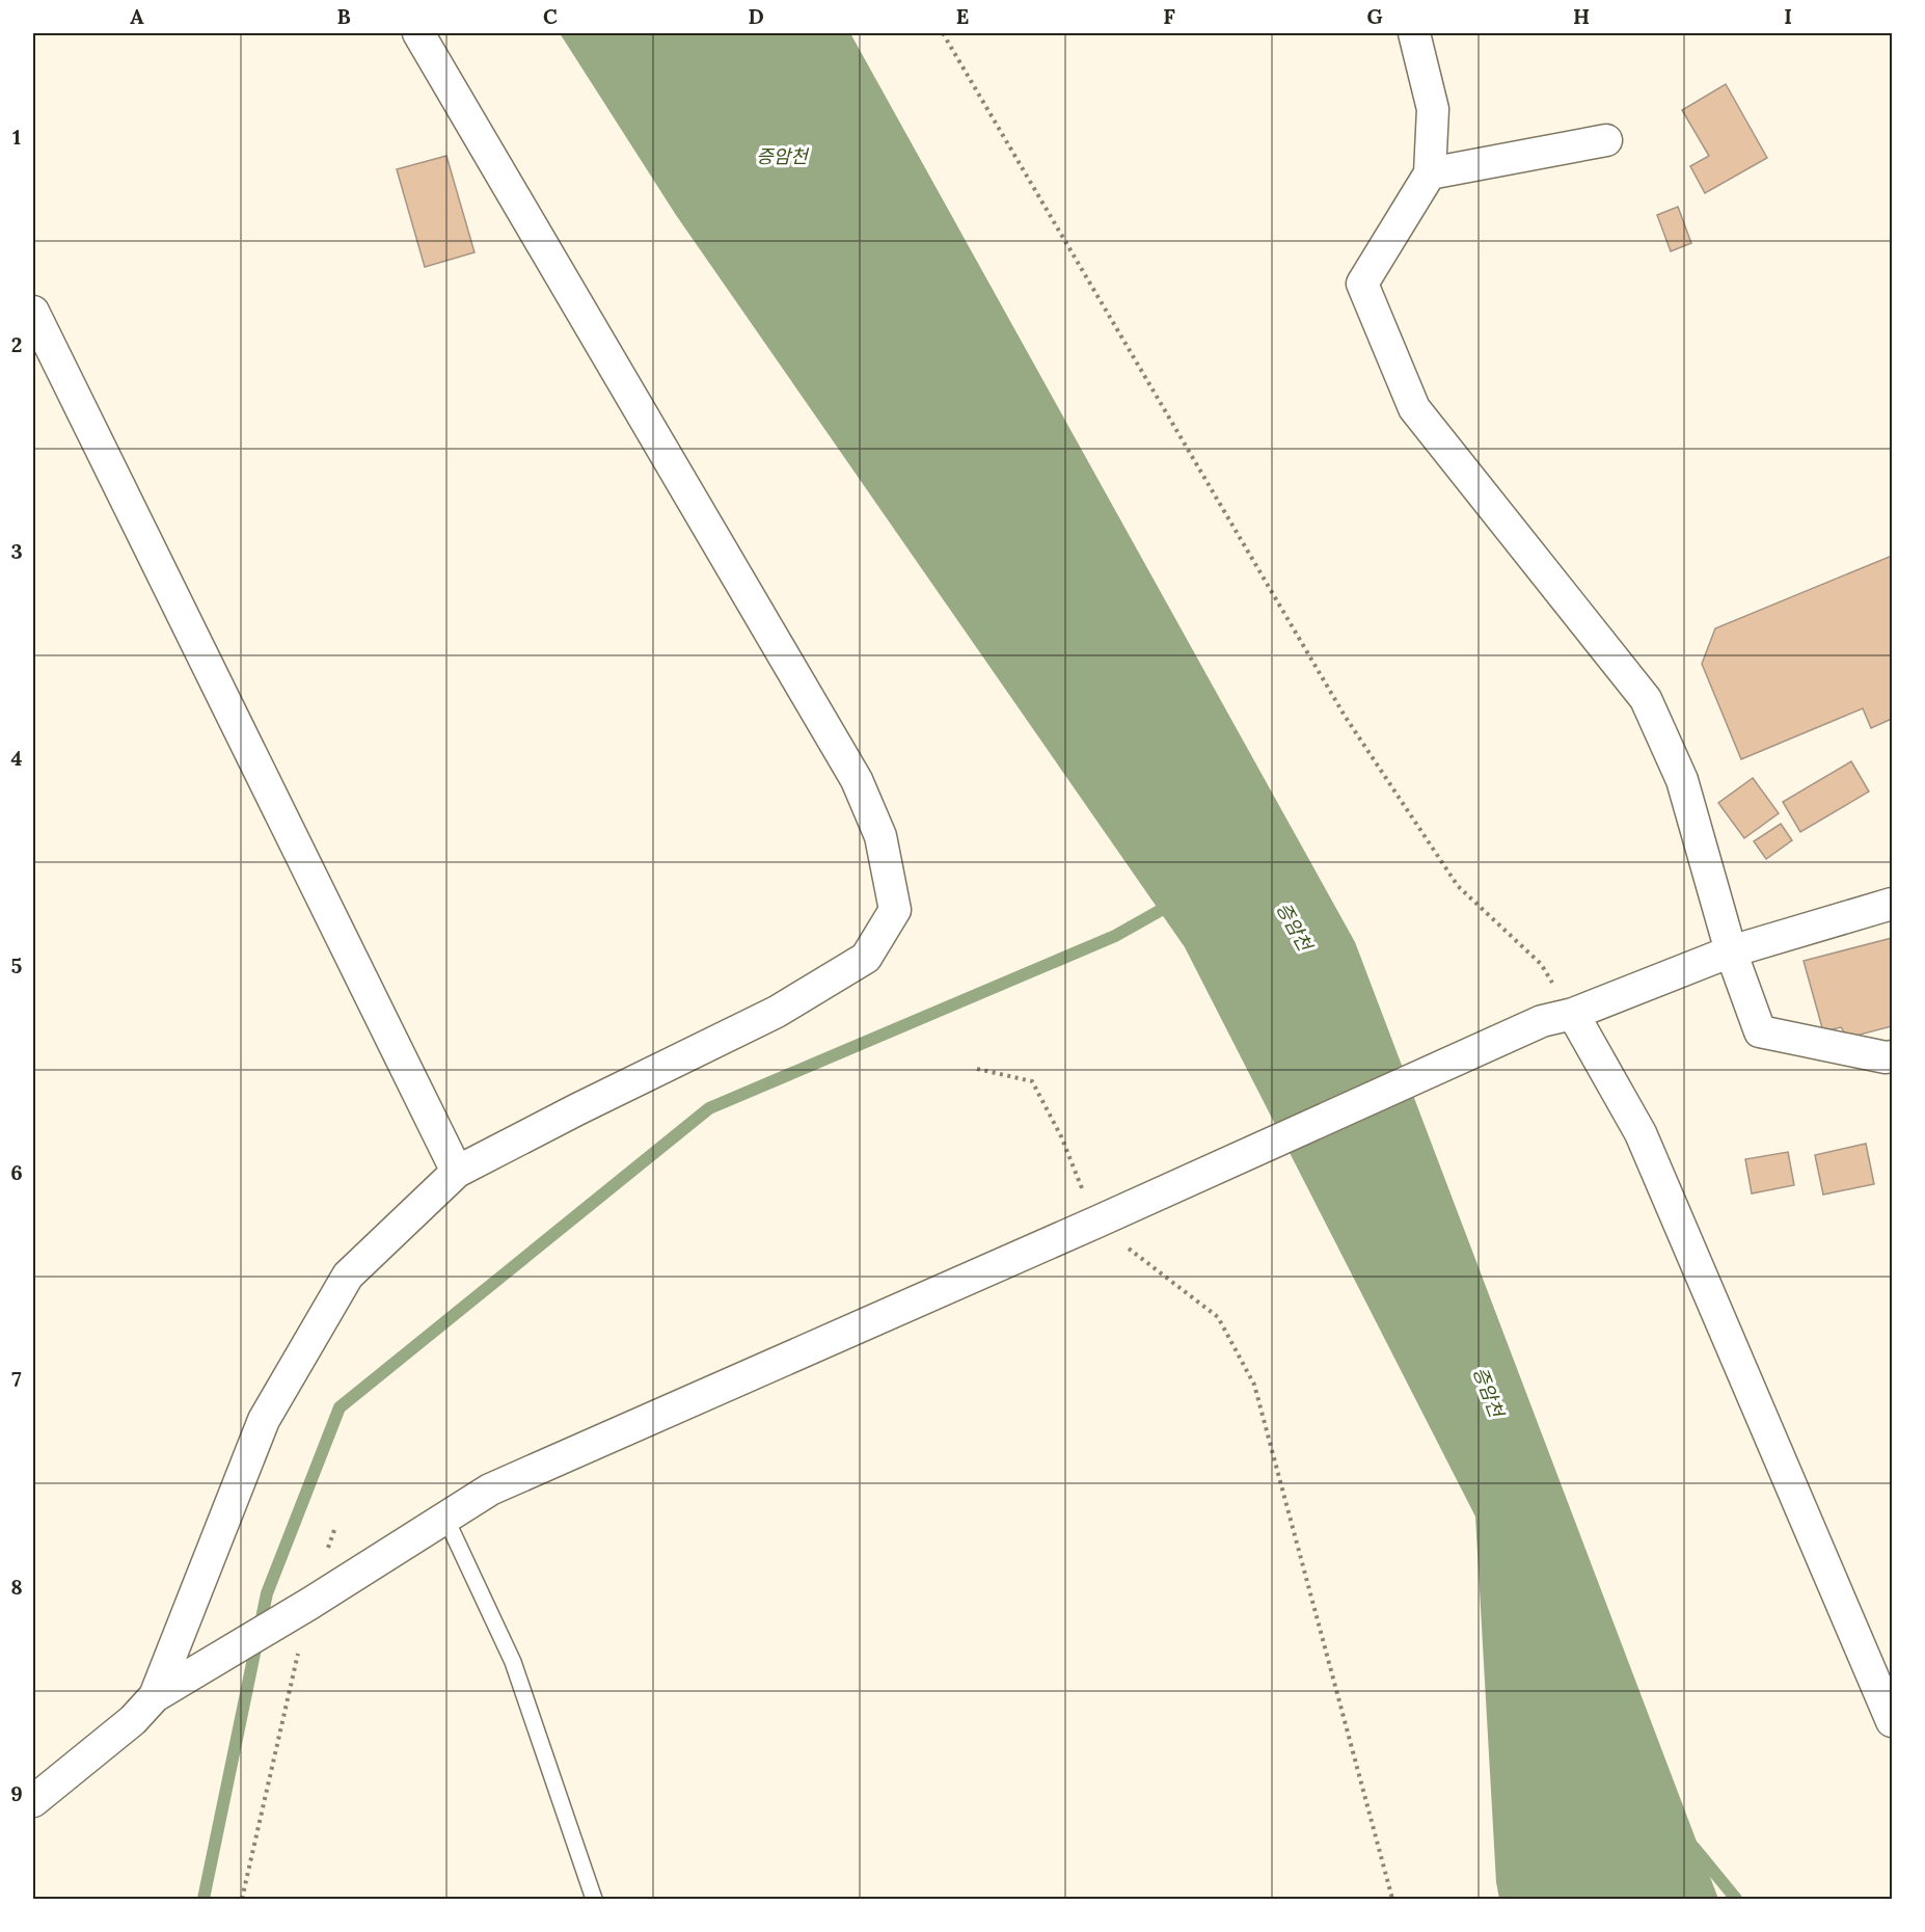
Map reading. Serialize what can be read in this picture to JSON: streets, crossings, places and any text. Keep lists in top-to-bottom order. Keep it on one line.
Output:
{"water":["증암천"],"grid":{"columns":["A","B","C","D","E","F","G","H","I"],"rows":["1","2","3","4","5","6","7","8","9"]}}
